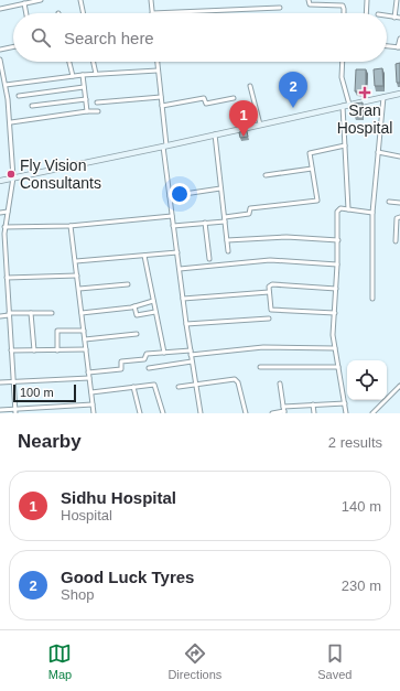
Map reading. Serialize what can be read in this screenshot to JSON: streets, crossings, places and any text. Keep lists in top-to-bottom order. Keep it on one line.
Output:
{"places":{"health":["Sran Hospital"],"other":["Fly Vision Consultants"]},"scale_bar":"100 m","page":{"search":"Search here","pins":["2","1"],"scale":"100 m","heading":["Nearby","2 results"],"list":[{"mark":"1","name":"Sidhu Hospital","note":"Hospital","value":"140 m"},{"mark":"2","name":"Good Luck Tyres","note":"Shop","value":"230 m"}],"nav":["Map","Directions","Saved"]}}
